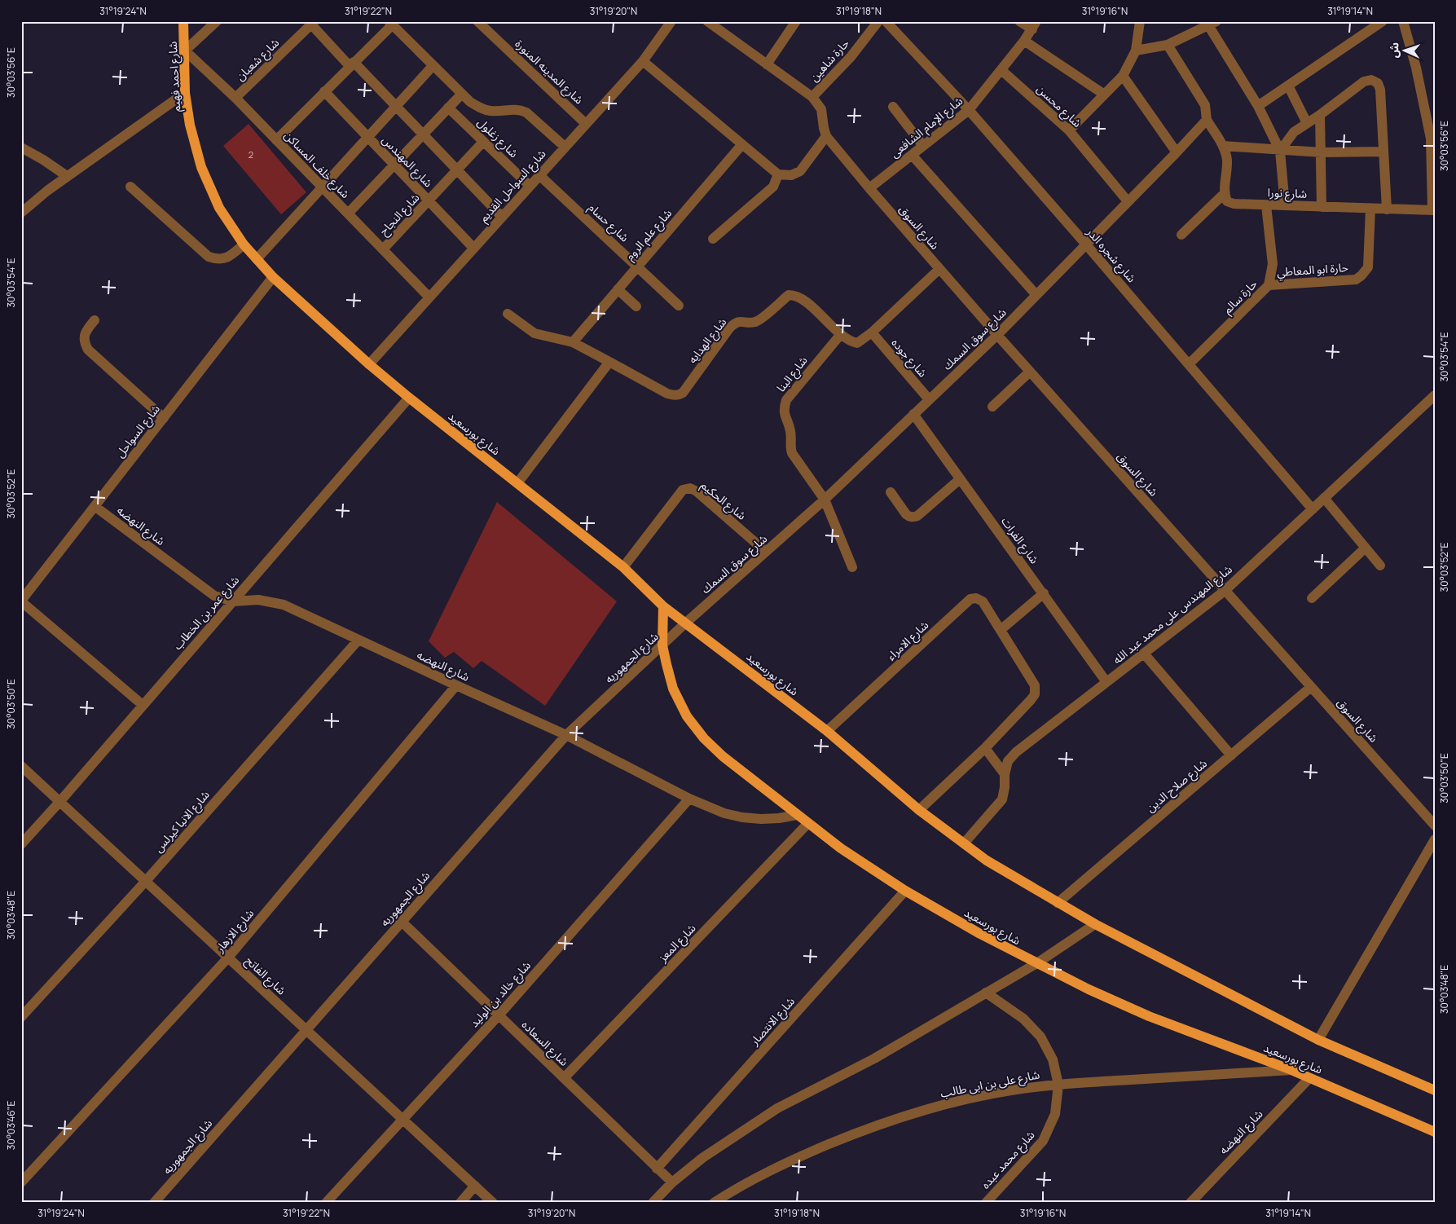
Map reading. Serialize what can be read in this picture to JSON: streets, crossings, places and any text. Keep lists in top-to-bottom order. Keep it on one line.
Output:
{"streets":{"main road":["شارع احمد فهيم","شارع بورسعيد"],"street":["شارع شعبان","حارة شاهين","شارع المدينه المنورة","شارع محسن","شارع الإمام الشافعى","شارع زغلول","شارع المهندس","شارع خلف المساكن","شارع السواحل القديم","شارع نورا","شارع النجاح","شارع حسام","شارع السوق","شارع علم الروم","شارع شجره الدر","حارة ابو المعاطي","حارة سالم","شارع سوق السمك","شارع الهدايه","شارع جوده","شارع البنا","شارع السواحل","شارع الحكيم","شارع النهضه","شارع الفرات","شارع عمر بن الخطاب","شارع المهندس على محمد عبد الله","شارع الامراء","شارع الجمهوريه","شارع صلاح الدين","شارع الانبا كيرلس","شارع الازهار","شارع المعز","شارع الفاتح","شارع خالد بن الوليد","شارع الانتصار","شارع السعاده","شارع على بن ابى طالب","شارع محمد عبده"]},"crossings":[["شارع شعبان","شارع خلف المساكن"],["شارع المدينه المنورة","شارع السواحل القديم"],["شارع احمد فهيم","شارع خلف المساكن"],["شارع احمد فهيم","شارع السواحل"],["شارع احمد فهيم","شارع بورسعيد"],["شارع محسن","شارع الإمام الشافعى"],["شارع محسن","شارع سوق السمك"],["شارع الإمام الشافعى","شارع السوق"],["شارع الإمام الشافعى","شارع شجره الدر"],["شارع زغلول","شارع السواحل القديم"],["شارع زغلول","شارع النجاح"],["شارع المهندس","شارع السواحل القديم"],["شارع المهندس","شارع النجاح"],["شارع خلف المساكن","شارع السواحل القديم"],["شارع خلف المساكن","شارع النجاح"],["شارع السواحل القديم","شارع حسام"],["شارع السواحل القديم","شارع بورسعيد"],["شارع نورا","حارة ابو المعاطي"],["شارع نورا","حارة سالم"],["شارع حسام","شارع علم الروم"],["شارع السوق","شارع سوق السمك"],["شارع السوق","شارع الهدايه"],["شارع السوق","شارع المهندس على محمد عبد الله"],["شارع السوق","شارع صلاح الدين"],["شارع شجره الدر","حارة سالم"],["شارع شجره الدر","شارع سوق السمك"],["شارع شجره الدر","شارع المهندس على محمد عبد الله"],["حارة ابو المعاطي","حارة سالم"],["شارع سوق السمك","شارع جوده"],["شارع سوق السمك","شارع البنا"],["شارع سوق السمك","شارع بورسعيد"],["شارع سوق السمك","شارع الحكيم"],["شارع سوق السمك","شارع الفرات"],["شارع سوق السمك","شارع الجمهوريه"],["شارع الهدايه","شارع جوده"],["شارع الهدايه","شارع البنا"],["شارع السواحل","شارع بورسعيد"],["شارع السواحل","شارع النهضه"],["شارع بورسعيد","شارع الحكيم"],["شارع بورسعيد","شارع النهضه"],["شارع بورسعيد","شارع عمر بن الخطاب"],["شارع بورسعيد","شارع المهندس على محمد عبد الله"],["شارع بورسعيد","شارع الامراء"],["شارع بورسعيد","شارع الجمهوريه"],["شارع بورسعيد","شارع صلاح الدين"],["شارع بورسعيد","شارع المعز"],["شارع بورسعيد","شارع الانتصار"],["شارع بورسعيد","شارع على بن ابى طالب"],["شارع النهضه","شارع عمر بن الخطاب"],["شارع النهضه","شارع الجمهوريه"],["شارع النهضه","شارع الانبا كيرلس"],["شارع النهضه","شارع الازهار"],["شارع النهضه","شارع خالد بن الوليد"],["شارع الفرات","شارع المهندس على محمد عبد الله"],["شارع عمر بن الخطاب","شارع الفاتح"],["شارع الجمهوريه","شارع الفاتح"],["شارع الجمهوريه","شارع السعاده"],["شارع الانبا كيرلس","شارع الفاتح"],["شارع الازهار","شارع الفاتح"],["شارع المعز","شارع السعاده"],["شارع الفاتح","شارع خالد بن الوليد"],["شارع خالد بن الوليد","شارع السعاده"],["شارع الانتصار","شارع السعاده"],["شارع على بن ابى طالب","شارع محمد عبده"]],"house_numbers":["2"],"north":"left","coordinates":["31°19'24\"N","31°19'22\"N","31°19'20\"N","31°19'18\"N","31°19'16\"N","31°19'14\"N","30°03'56\"E","30°03'54\"E","30°03'52\"E","30°03'50\"E","30°03'48\"E","30°03'46\"E"]}
